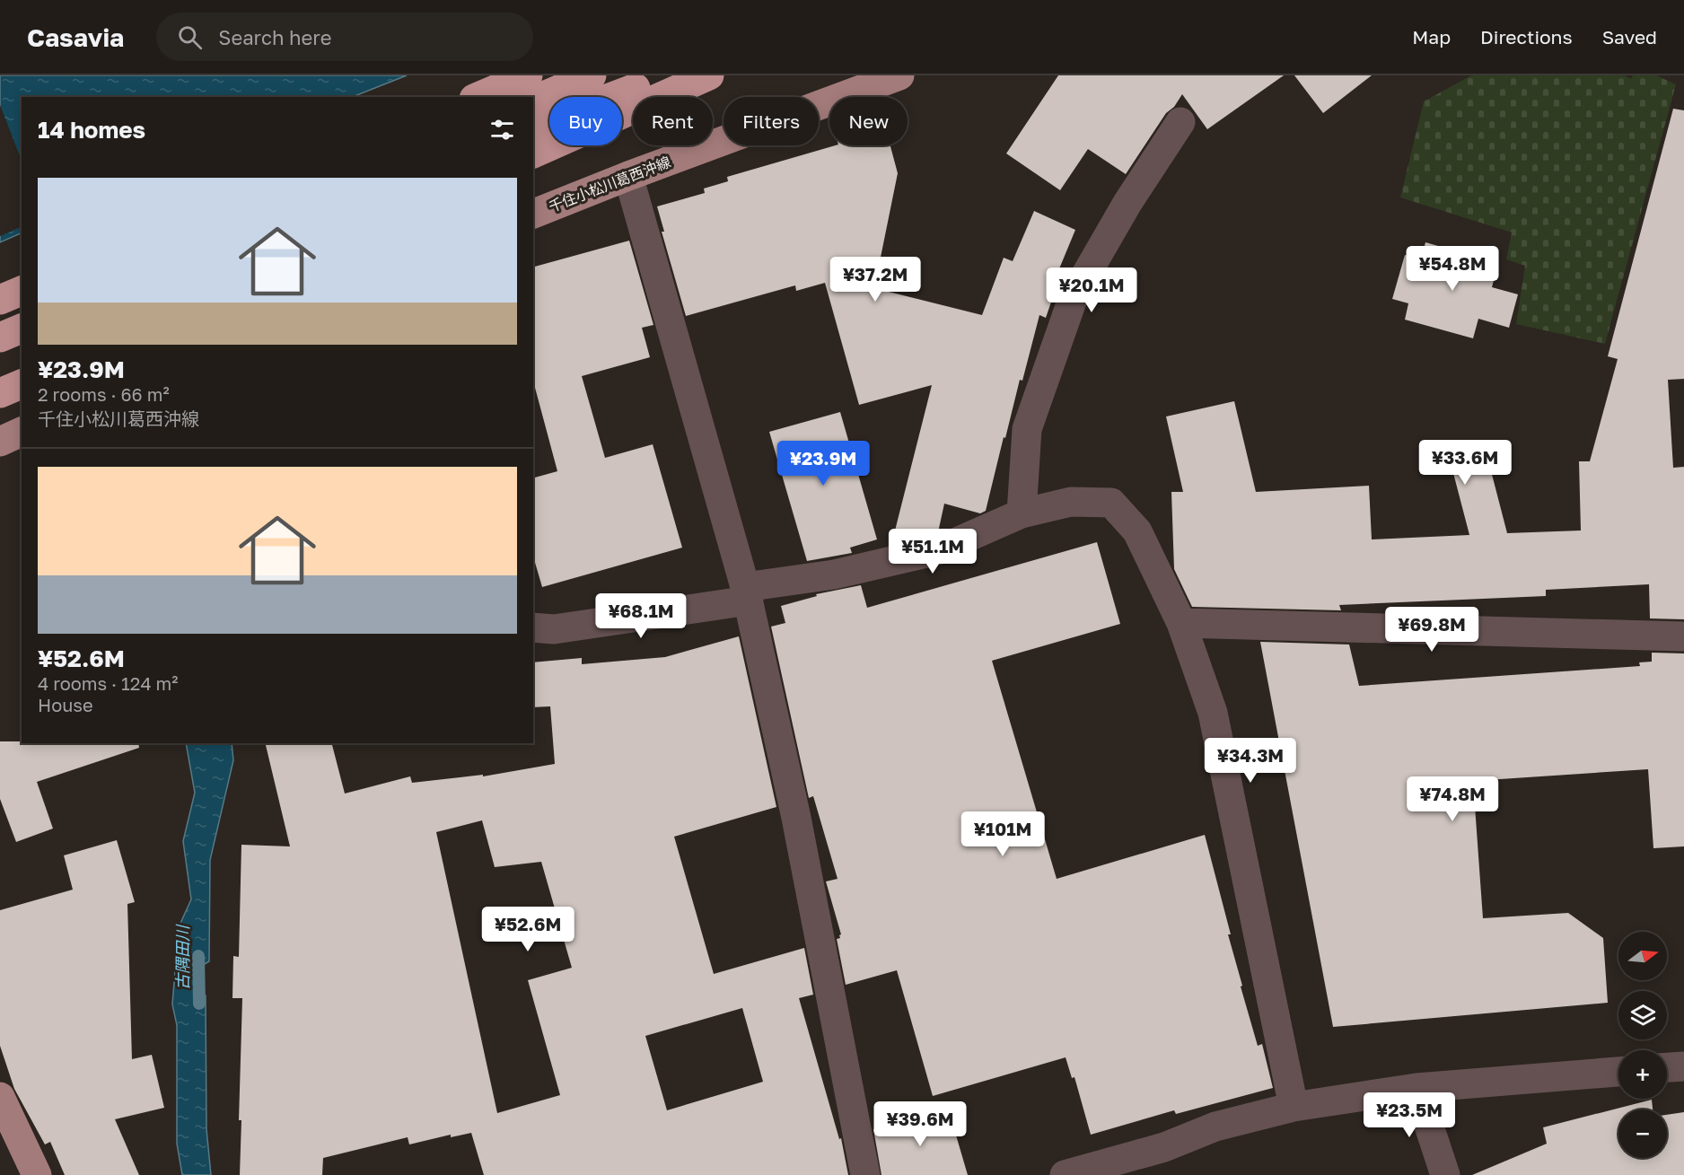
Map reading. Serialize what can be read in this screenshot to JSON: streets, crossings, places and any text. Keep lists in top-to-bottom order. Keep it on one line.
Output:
{"streets":{"main road":["千住小松川葛西沖線"]},"water":["古隅田川"],"north":"right","page":{"header":"Casavia","search":"Search here","nav":["Map","Directions","Saved"],"chip":["Buy","Rent","Filters","New"],"heading":"14 homes","list":[{"name":"¥23.9M","note":"2 rooms · 66 m² · 千住小松川葛西沖線"},{"name":"¥52.6M","note":"4 rooms · 124 m² · House"}],"price":["¥54.8M","¥37.2M","¥20.1M","¥33.6M","¥23.9M","¥51.1M","¥68.1M","¥69.8M","¥34.3M","¥74.8M","¥101M","¥52.6M","¥23.5M","¥39.6M"],"map_buttons":["+","−"]}}
